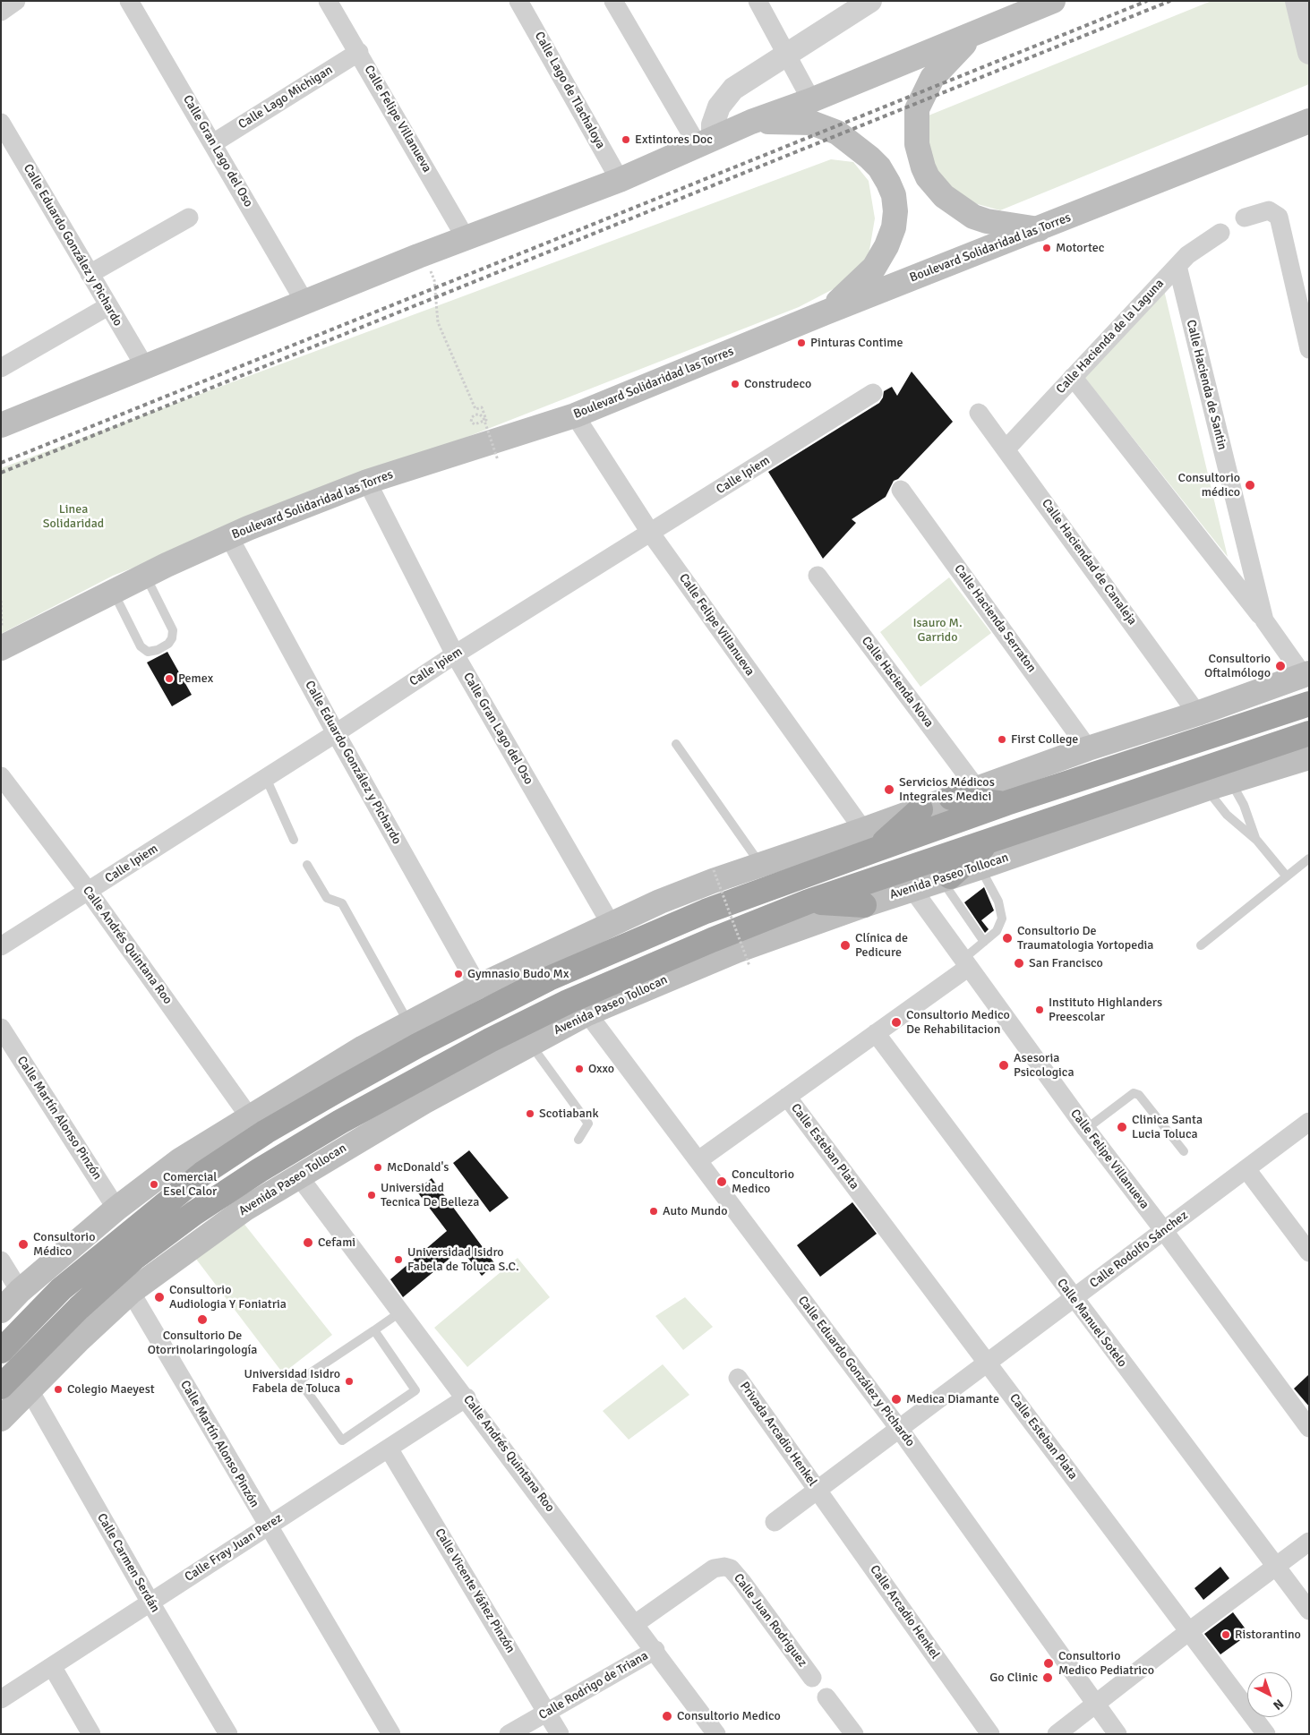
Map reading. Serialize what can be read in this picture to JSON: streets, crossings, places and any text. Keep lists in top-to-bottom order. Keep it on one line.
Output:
{"streets":{"highway":["Avenida Paseo Tollocan"],"main road":["Boulevard Solidaridad las Torres"],"street":["Calle Lago de Tlachaloya","Calle Lago Michigan","Calle Felipe Villanueva","Calle Gran Lago del Oso","Calle Eduardo González y Pichardo","Calle Hacienda de la Laguna","Calle Hacienda de Santin","Calle Ipiem","Calle Haciendad de Canaleja","Calle Hacienda Serraton","Calle Hacienda Nova","Calle Andrés Quintana Roo","Calle Martín Alonso Pinzón","Calle Esteban Plata","Calle Rodolfo Sánchez","Calle Manuel Sotelo","Privada Arcadio Henkel","Calle Fray Juan Perez","Calle Carmen Serdán","Calle Vicente Yáñez Pinzón","Calle Arcadio Henkel","Calle Juan Rodriguez","Calle Rodrigo de Triana"]},"crossings":[["Calle Lago Michigan","Calle Felipe Villanueva"],["Calle Lago Michigan","Calle Gran Lago del Oso"],["Calle Felipe Villanueva","Boulevard Solidaridad las Torres"],["Calle Felipe Villanueva","Calle Ipiem"],["Calle Felipe Villanueva","Avenida Paseo Tollocan"],["Calle Felipe Villanueva","Calle Rodolfo Sánchez"],["Calle Gran Lago del Oso","Boulevard Solidaridad las Torres"],["Calle Gran Lago del Oso","Calle Ipiem"],["Calle Eduardo González y Pichardo","Boulevard Solidaridad las Torres"],["Calle Eduardo González y Pichardo","Calle Ipiem"],["Calle Eduardo González y Pichardo","Avenida Paseo Tollocan"],["Calle Eduardo González y Pichardo","Calle Rodolfo Sánchez"],["Calle Hacienda de la Laguna","Calle Hacienda de Santin"],["Calle Hacienda de la Laguna","Calle Haciendad de Canaleja"],["Calle Ipiem","Calle Andrés Quintana Roo"],["Avenida Paseo Tollocan","Calle Andrés Quintana Roo"],["Avenida Paseo Tollocan","Calle Martín Alonso Pinzón"],["Avenida Paseo Tollocan","Calle Carmen Serdán"],["Calle Andrés Quintana Roo","Calle Fray Juan Perez"],["Calle Andrés Quintana Roo","Calle Juan Rodriguez"],["Calle Andrés Quintana Roo","Calle Rodrigo de Triana"],["Calle Martín Alonso Pinzón","Calle Fray Juan Perez"],["Calle Esteban Plata","Calle Rodolfo Sánchez"],["Calle Rodolfo Sánchez","Calle Manuel Sotelo"],["Calle Rodolfo Sánchez","Privada Arcadio Henkel"],["Calle Rodolfo Sánchez","Calle Arcadio Henkel"],["Privada Arcadio Henkel","Calle Arcadio Henkel"],["Calle Fray Juan Perez","Calle Carmen Serdán"],["Calle Fray Juan Perez","Calle Vicente Yáñez Pinzón"],["Calle Vicente Yáñez Pinzón","Calle Rodrigo de Triana"]],"parks":["Linea Solidaridad","Isauro M. Garrido"],"places":["Extintores Doc","Motortec","Pinturas Contime","Construdeco","Consultorio médico","Consultorio Oftalmólogo","Pemex","First College","Servicios Médicos Integrales Medici","Consultorio De Traumatologia Yortopedia","Clínica de Pedicure","San Francisco","Gymnasio Budo Mx","Instituto Highlanders Preescolar","Consultorio Medico De Rehabilitacion","Asesoria Psicologica","Oxxo","Scotiabank","Clinica Santa Lucia Toluca","McDonald's","Concultorio Medico","Comercial Esel Calor","Universidad Tecnica De Belleza","Auto Mundo","Cefami","Consultorio Médico","Universidad Isidro Fabela de Toluca S.C.","Consultorio Audiologia Y Foniatria","Consultorio De Otorrinolaringología","Universidad Isidro Fabela de Toluca","Colegio Maeyest","Medica Diamante","Ristorantino","Consultorio Medico Pediatrico","Go Clinic","Consultorio Medico"],"north":"bottom right"}
